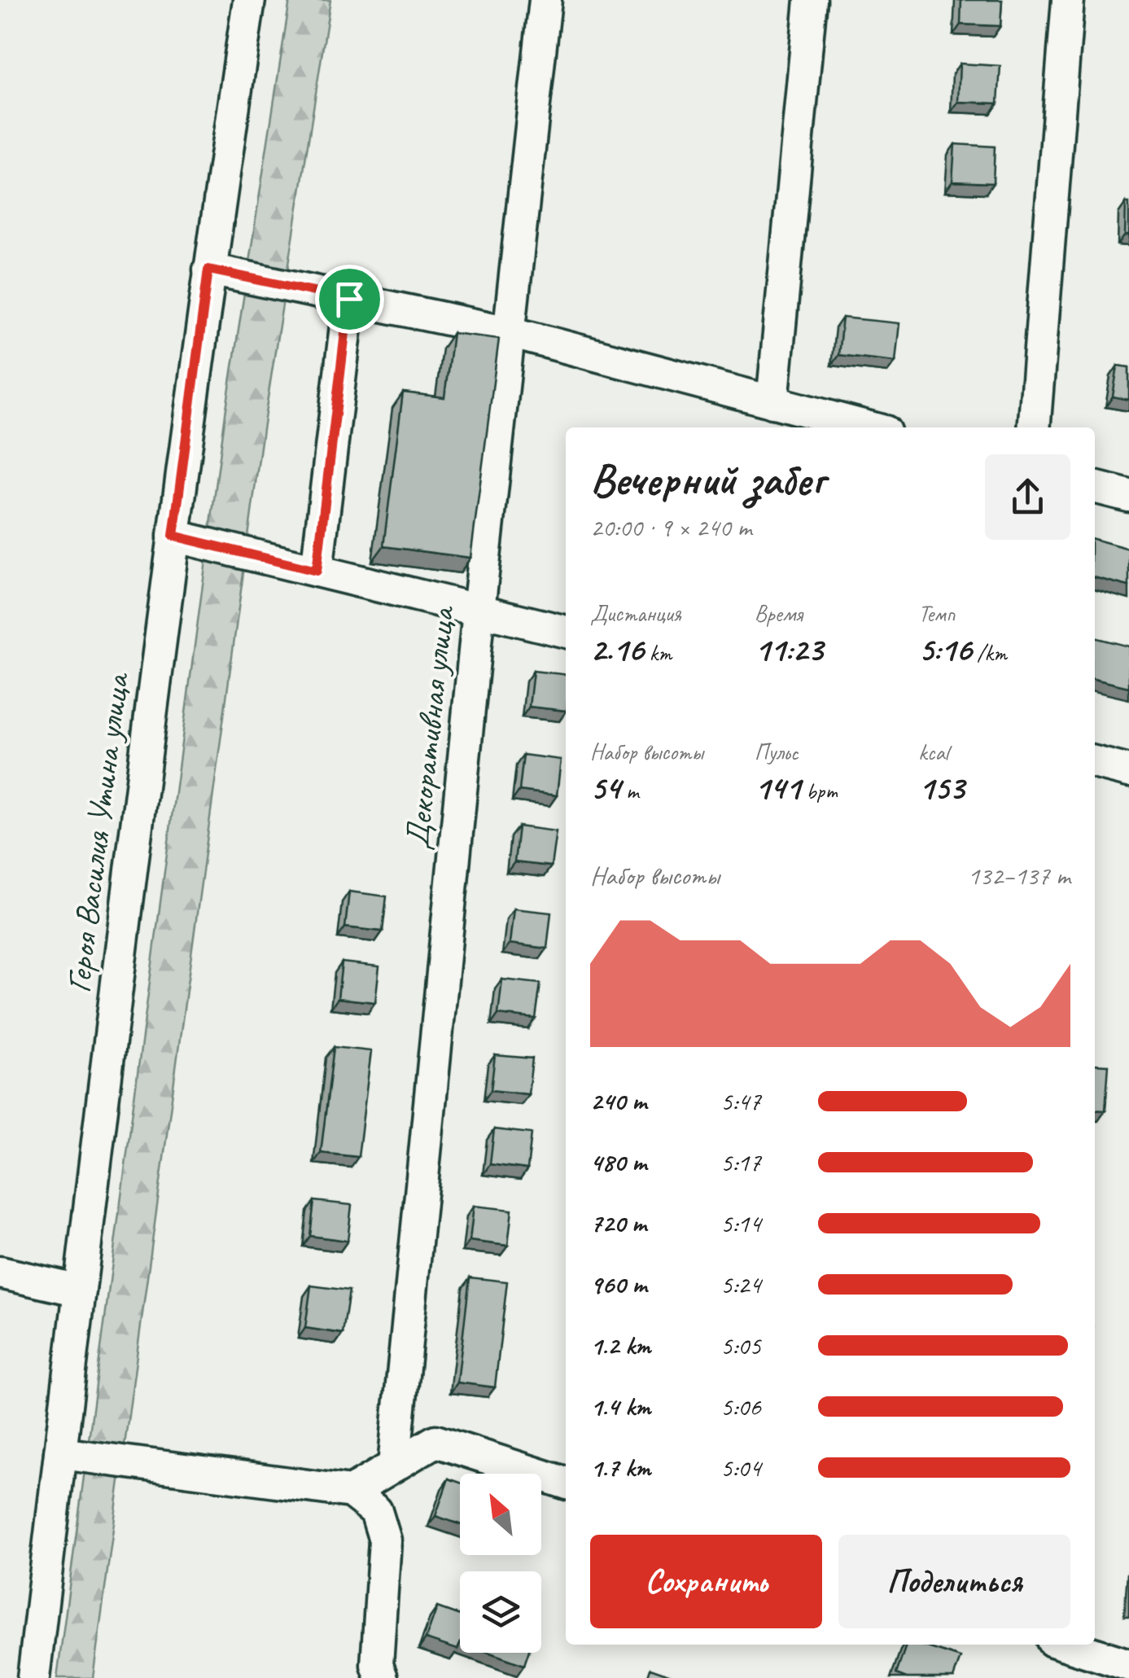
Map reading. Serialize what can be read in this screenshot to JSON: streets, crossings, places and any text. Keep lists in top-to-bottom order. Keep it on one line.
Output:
{"streets":{"street":["Декоративная улица","Героя Василия Утина улица"]},"north":"top left","page":{"heading":["Вечерний забег","20:00 · 9 × 240 m"],"stats":[["Дистанция","2.16 km"],["Время","11:23"],["Темп","5:16 /km"],["Набор высоты","54 m"],["Пульс","141 bpm"],["kcal","153"]],"chart":["Набор высоты","132–137 m"],"list":[{"name":"240 m","note":"5:47"},{"name":"480 m","note":"5:17"},{"name":"720 m","note":"5:14"},{"name":"960 m","note":"5:24"},{"name":"1.2 km","note":"5:05"},{"name":"1.4 km","note":"5:06"},{"name":"1.7 km","note":"5:04"}],"buttons":["Сохранить","Поделиться"]}}
